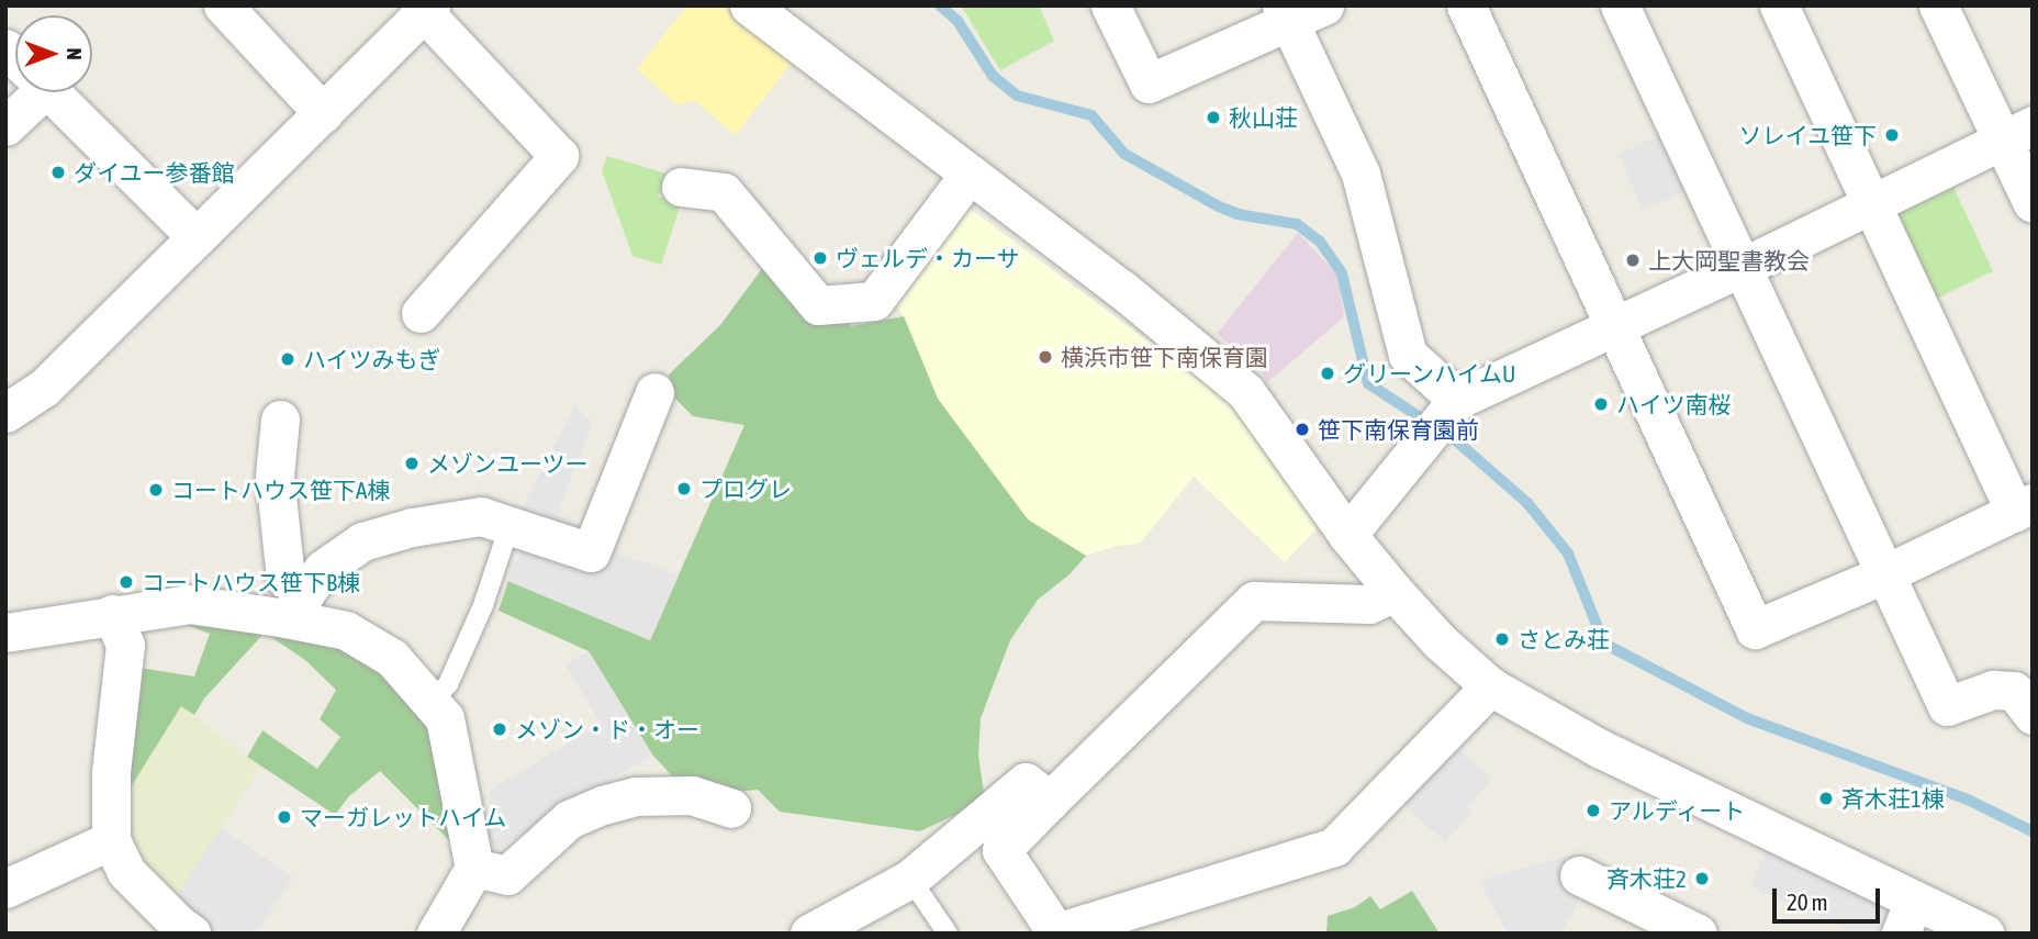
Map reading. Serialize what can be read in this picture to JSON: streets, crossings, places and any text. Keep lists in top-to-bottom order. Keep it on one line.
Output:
{"places":["秋山荘","ソレイユ笹下","ダイユー参番館","ヴェルデ・カーサ","上大岡聖書教会","横浜市笹下南保育園","ハイツみもぎ","グリーンハイムU","ハイツ南桜","笹下南保育園前","メゾンユーツー","プログレ","コートハウス笹下A棟","コートハウス笹下B棟","さとみ荘","メゾン・ド・オー","斉木荘1棟","アルディート","マーガレットハイム","斉木荘2"],"scale_bar":"20 m","north":"right"}
